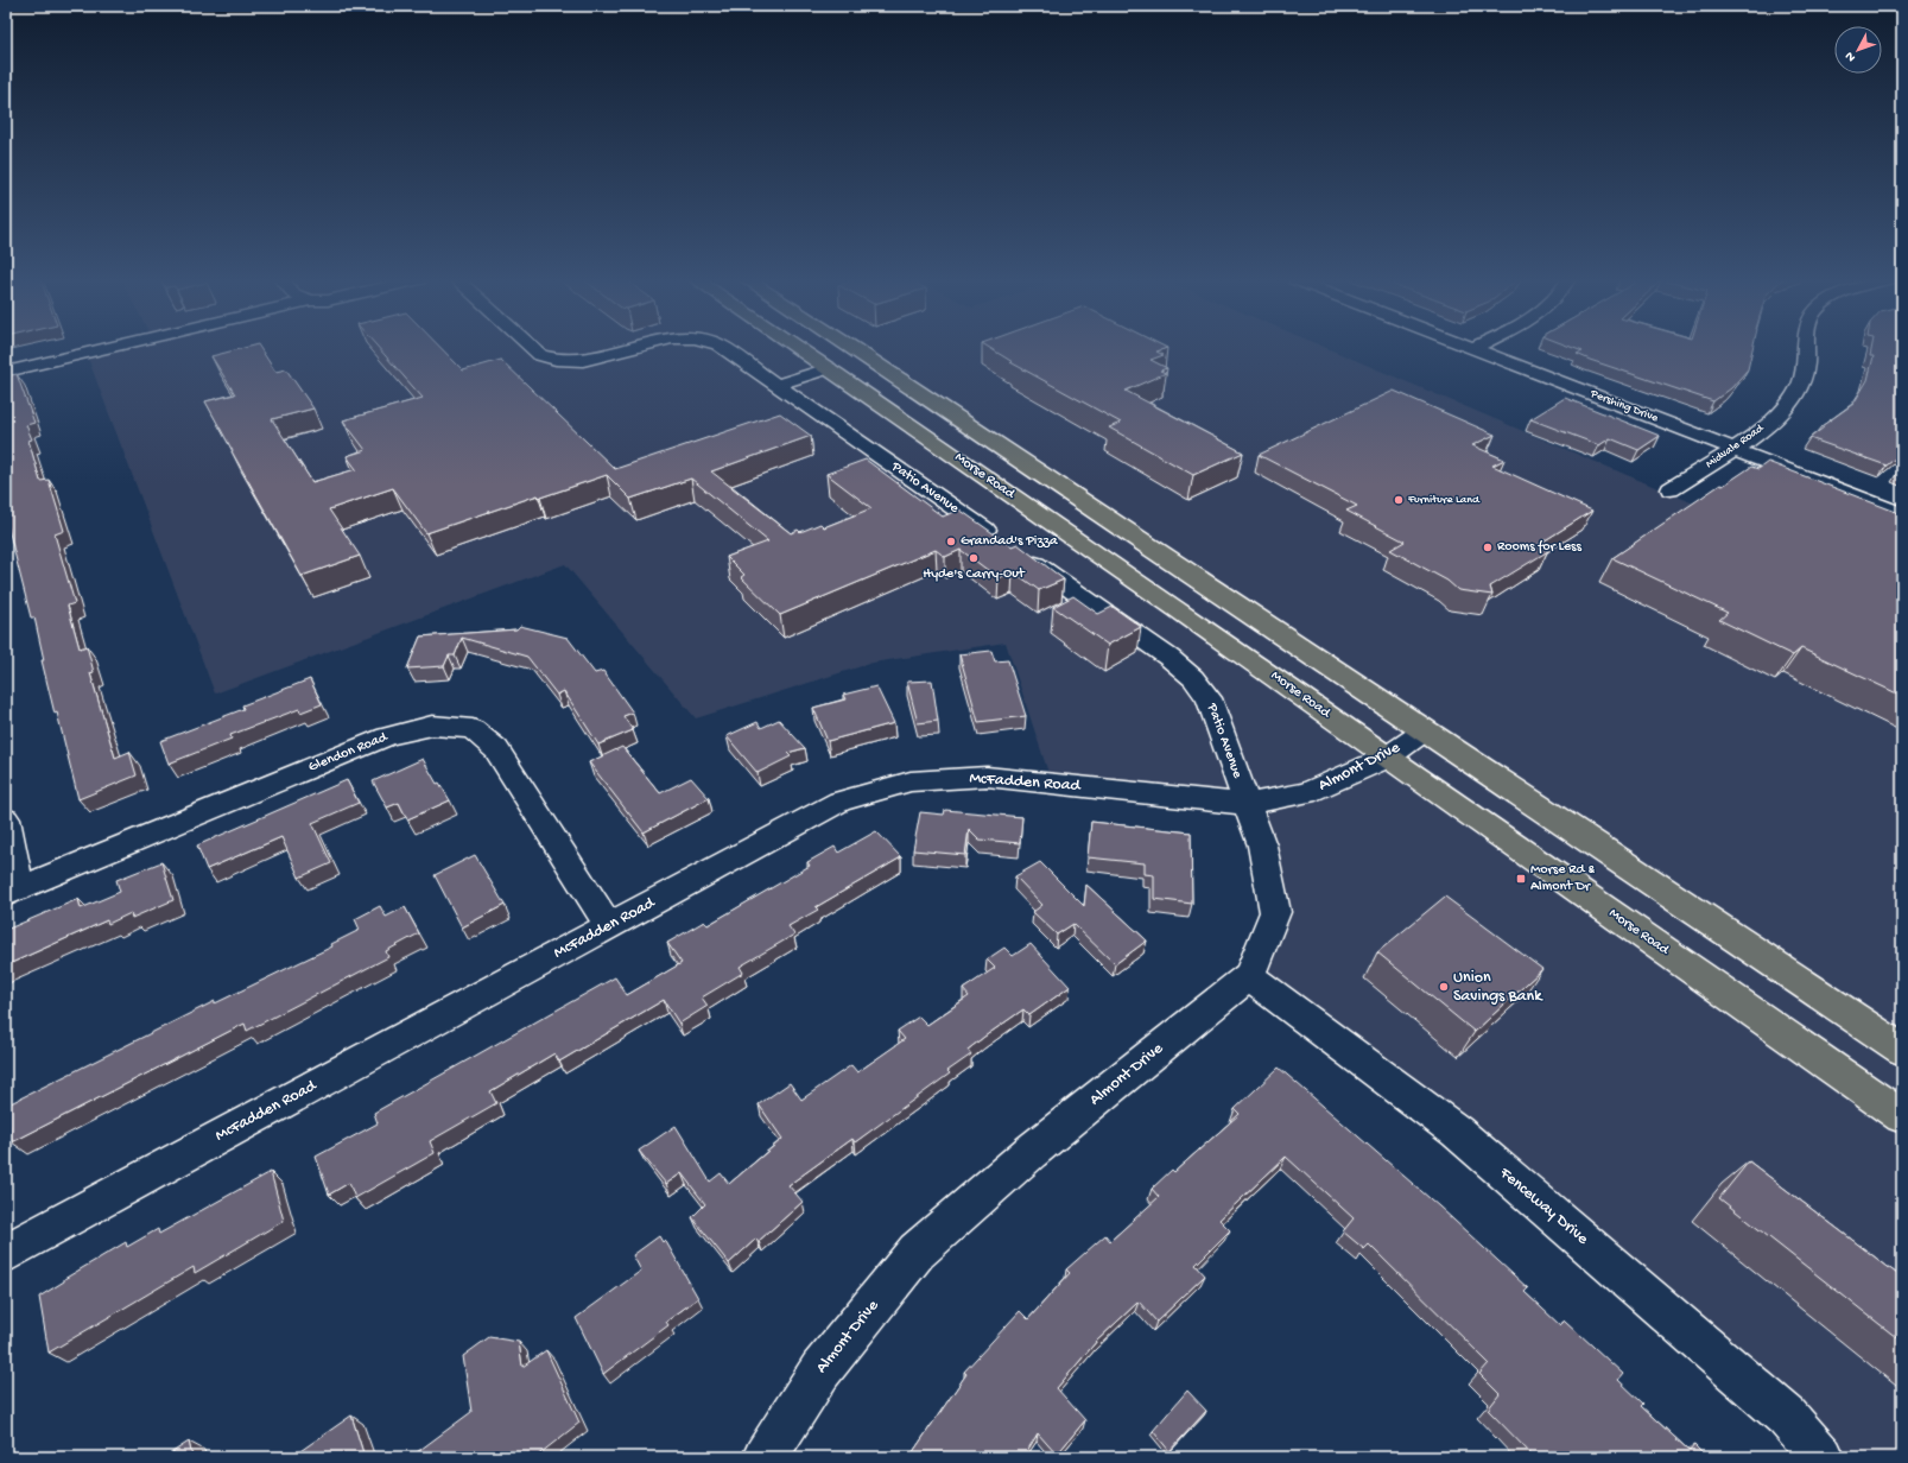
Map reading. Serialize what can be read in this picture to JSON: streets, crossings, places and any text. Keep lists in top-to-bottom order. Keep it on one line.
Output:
{"streets":{"main road":["Morse Road"],"street":["Pershing Drive","Midvale Road","Patio Avenue","Glendon Road","Almont Drive","McFadden Road","Fenceway Drive"]},"crossings":[["Pershing Drive","Midvale Road"],["Morse Road","Almont Drive"],["Patio Avenue","Almont Drive"],["Patio Avenue","McFadden Road"],["Glendon Road","McFadden Road"],["Almont Drive","McFadden Road"],["Almont Drive","Fenceway Drive"]],"places":{"other":["Furniture Land","Grandad's Pizza","Rooms for Less","Hyde's Carry-Out","Union Savings Bank"],"transit":["Morse Rd & Almont Dr"]},"north":"bottom left"}
